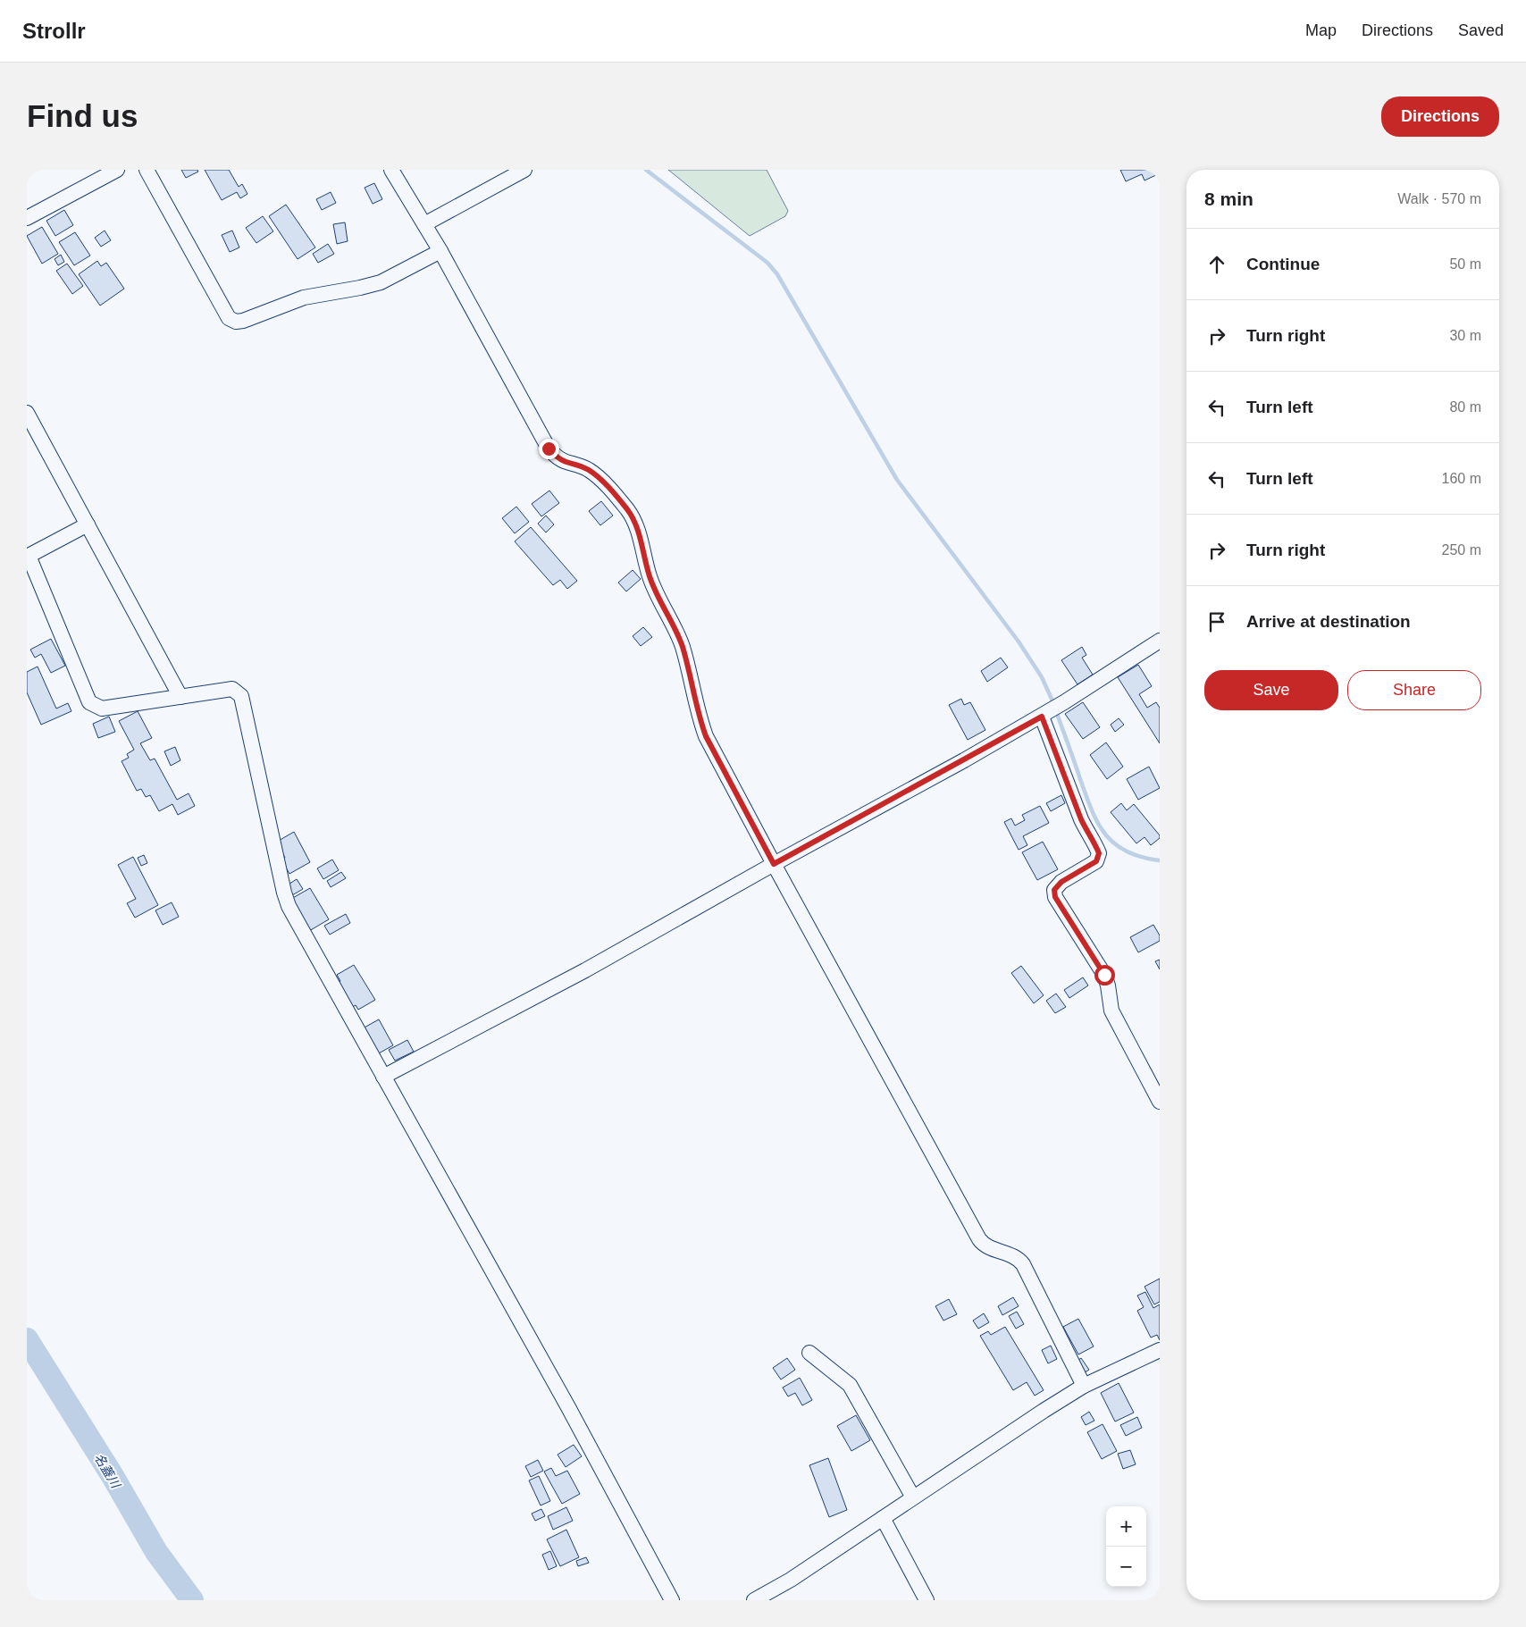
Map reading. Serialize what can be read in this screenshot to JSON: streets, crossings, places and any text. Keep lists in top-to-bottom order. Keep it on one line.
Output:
{"water":["名蓋川"],"page":{"header":"Strollr","nav":["Map","Directions","Saved"],"buttons":["Directions",["Save","Share"]],"title":"Find us","heading":["8 min","Walk · 570 m"],"list":[["Continue","50 m"],["Turn right","30 m"],["Turn left","80 m"],["Turn left","160 m"],["Turn right","250 m"],"Arrive at destination"],"map_buttons":["+","−"]}}
